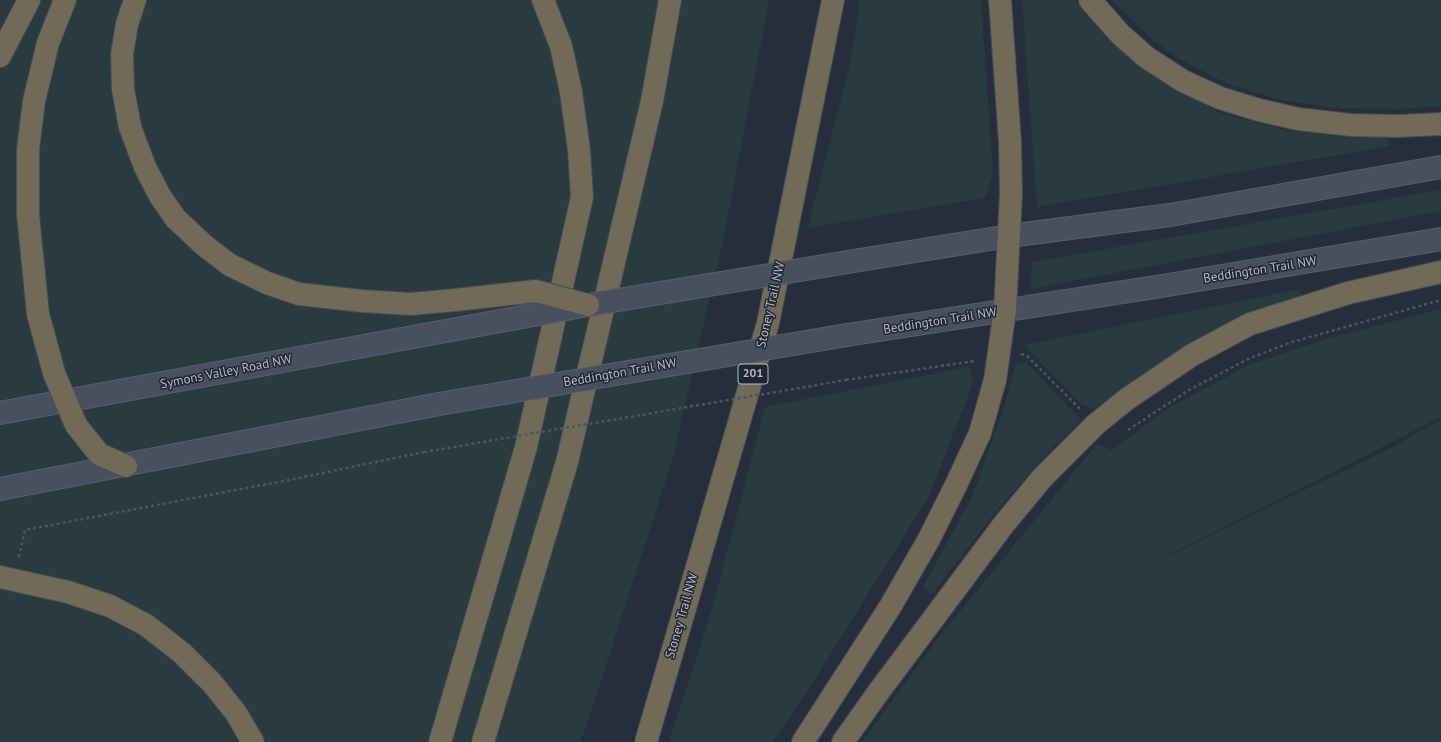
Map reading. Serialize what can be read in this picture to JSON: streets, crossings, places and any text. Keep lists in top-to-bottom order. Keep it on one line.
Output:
{"streets":{"highway":["Stoney Trail NW","201"],"main road":["Beddington Trail NW","Symons Valley Road NW"]}}
